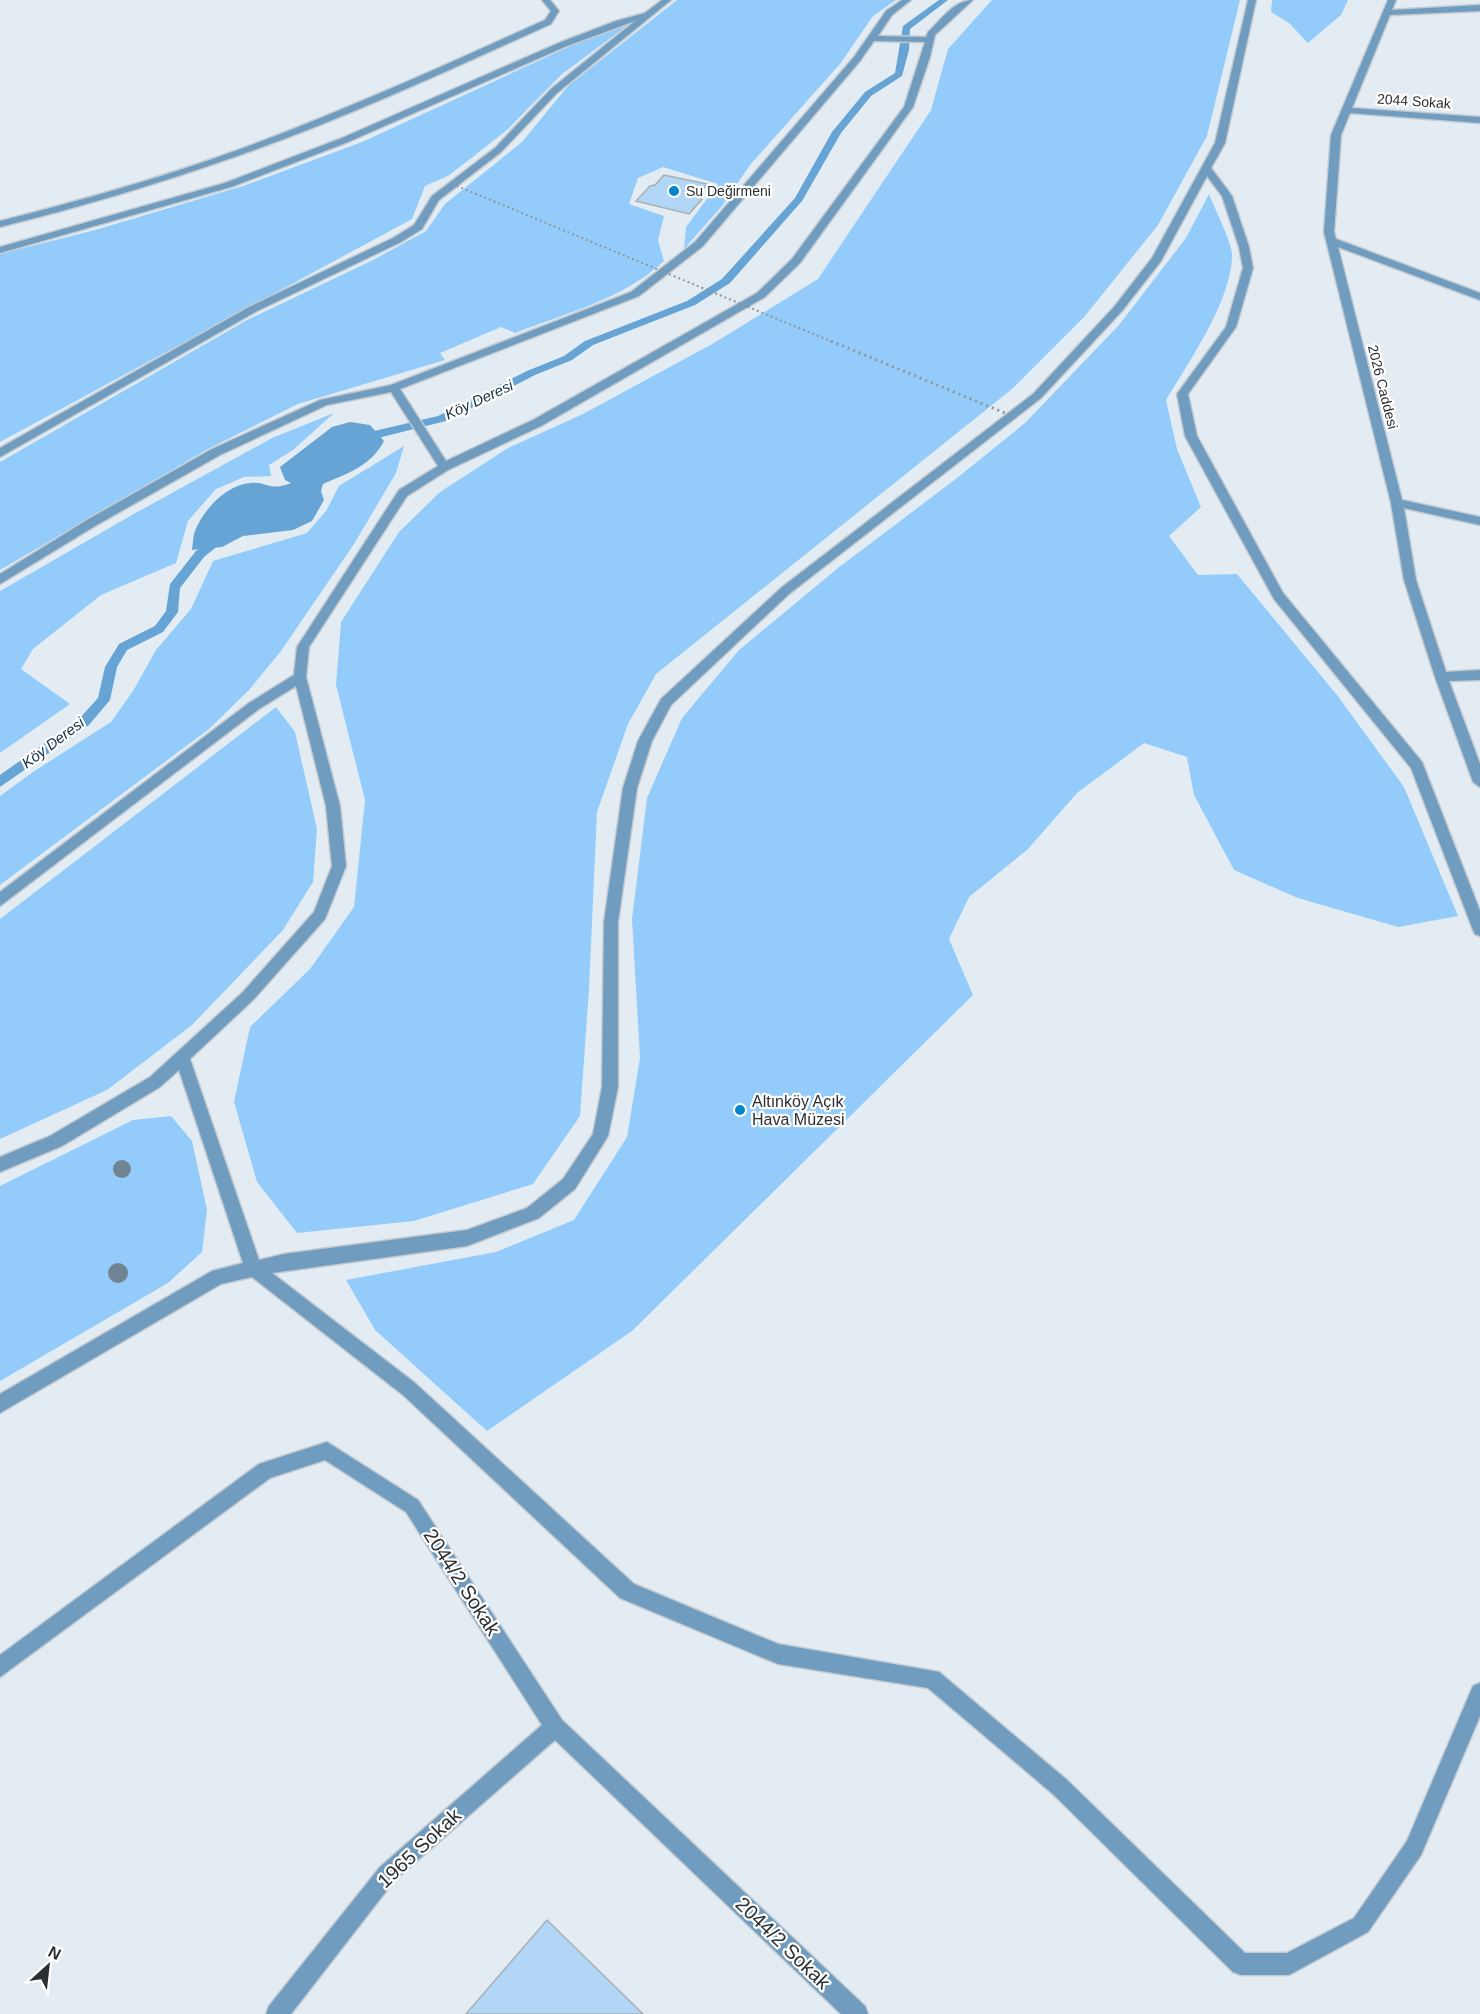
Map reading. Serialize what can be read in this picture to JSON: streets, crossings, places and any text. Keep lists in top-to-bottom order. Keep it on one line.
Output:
{"streets":{"street":["2044 Sokak","2026 Caddesi","2044/2 Sokak","1965 Sokak"]},"crossings":[["2044 Sokak","2026 Caddesi"],["2044/2 Sokak","1965 Sokak"]],"water":["Köy Deresi"],"places":["Su Değirmeni","Altınköy Açık Hava Müzesi"],"north":"top right"}
